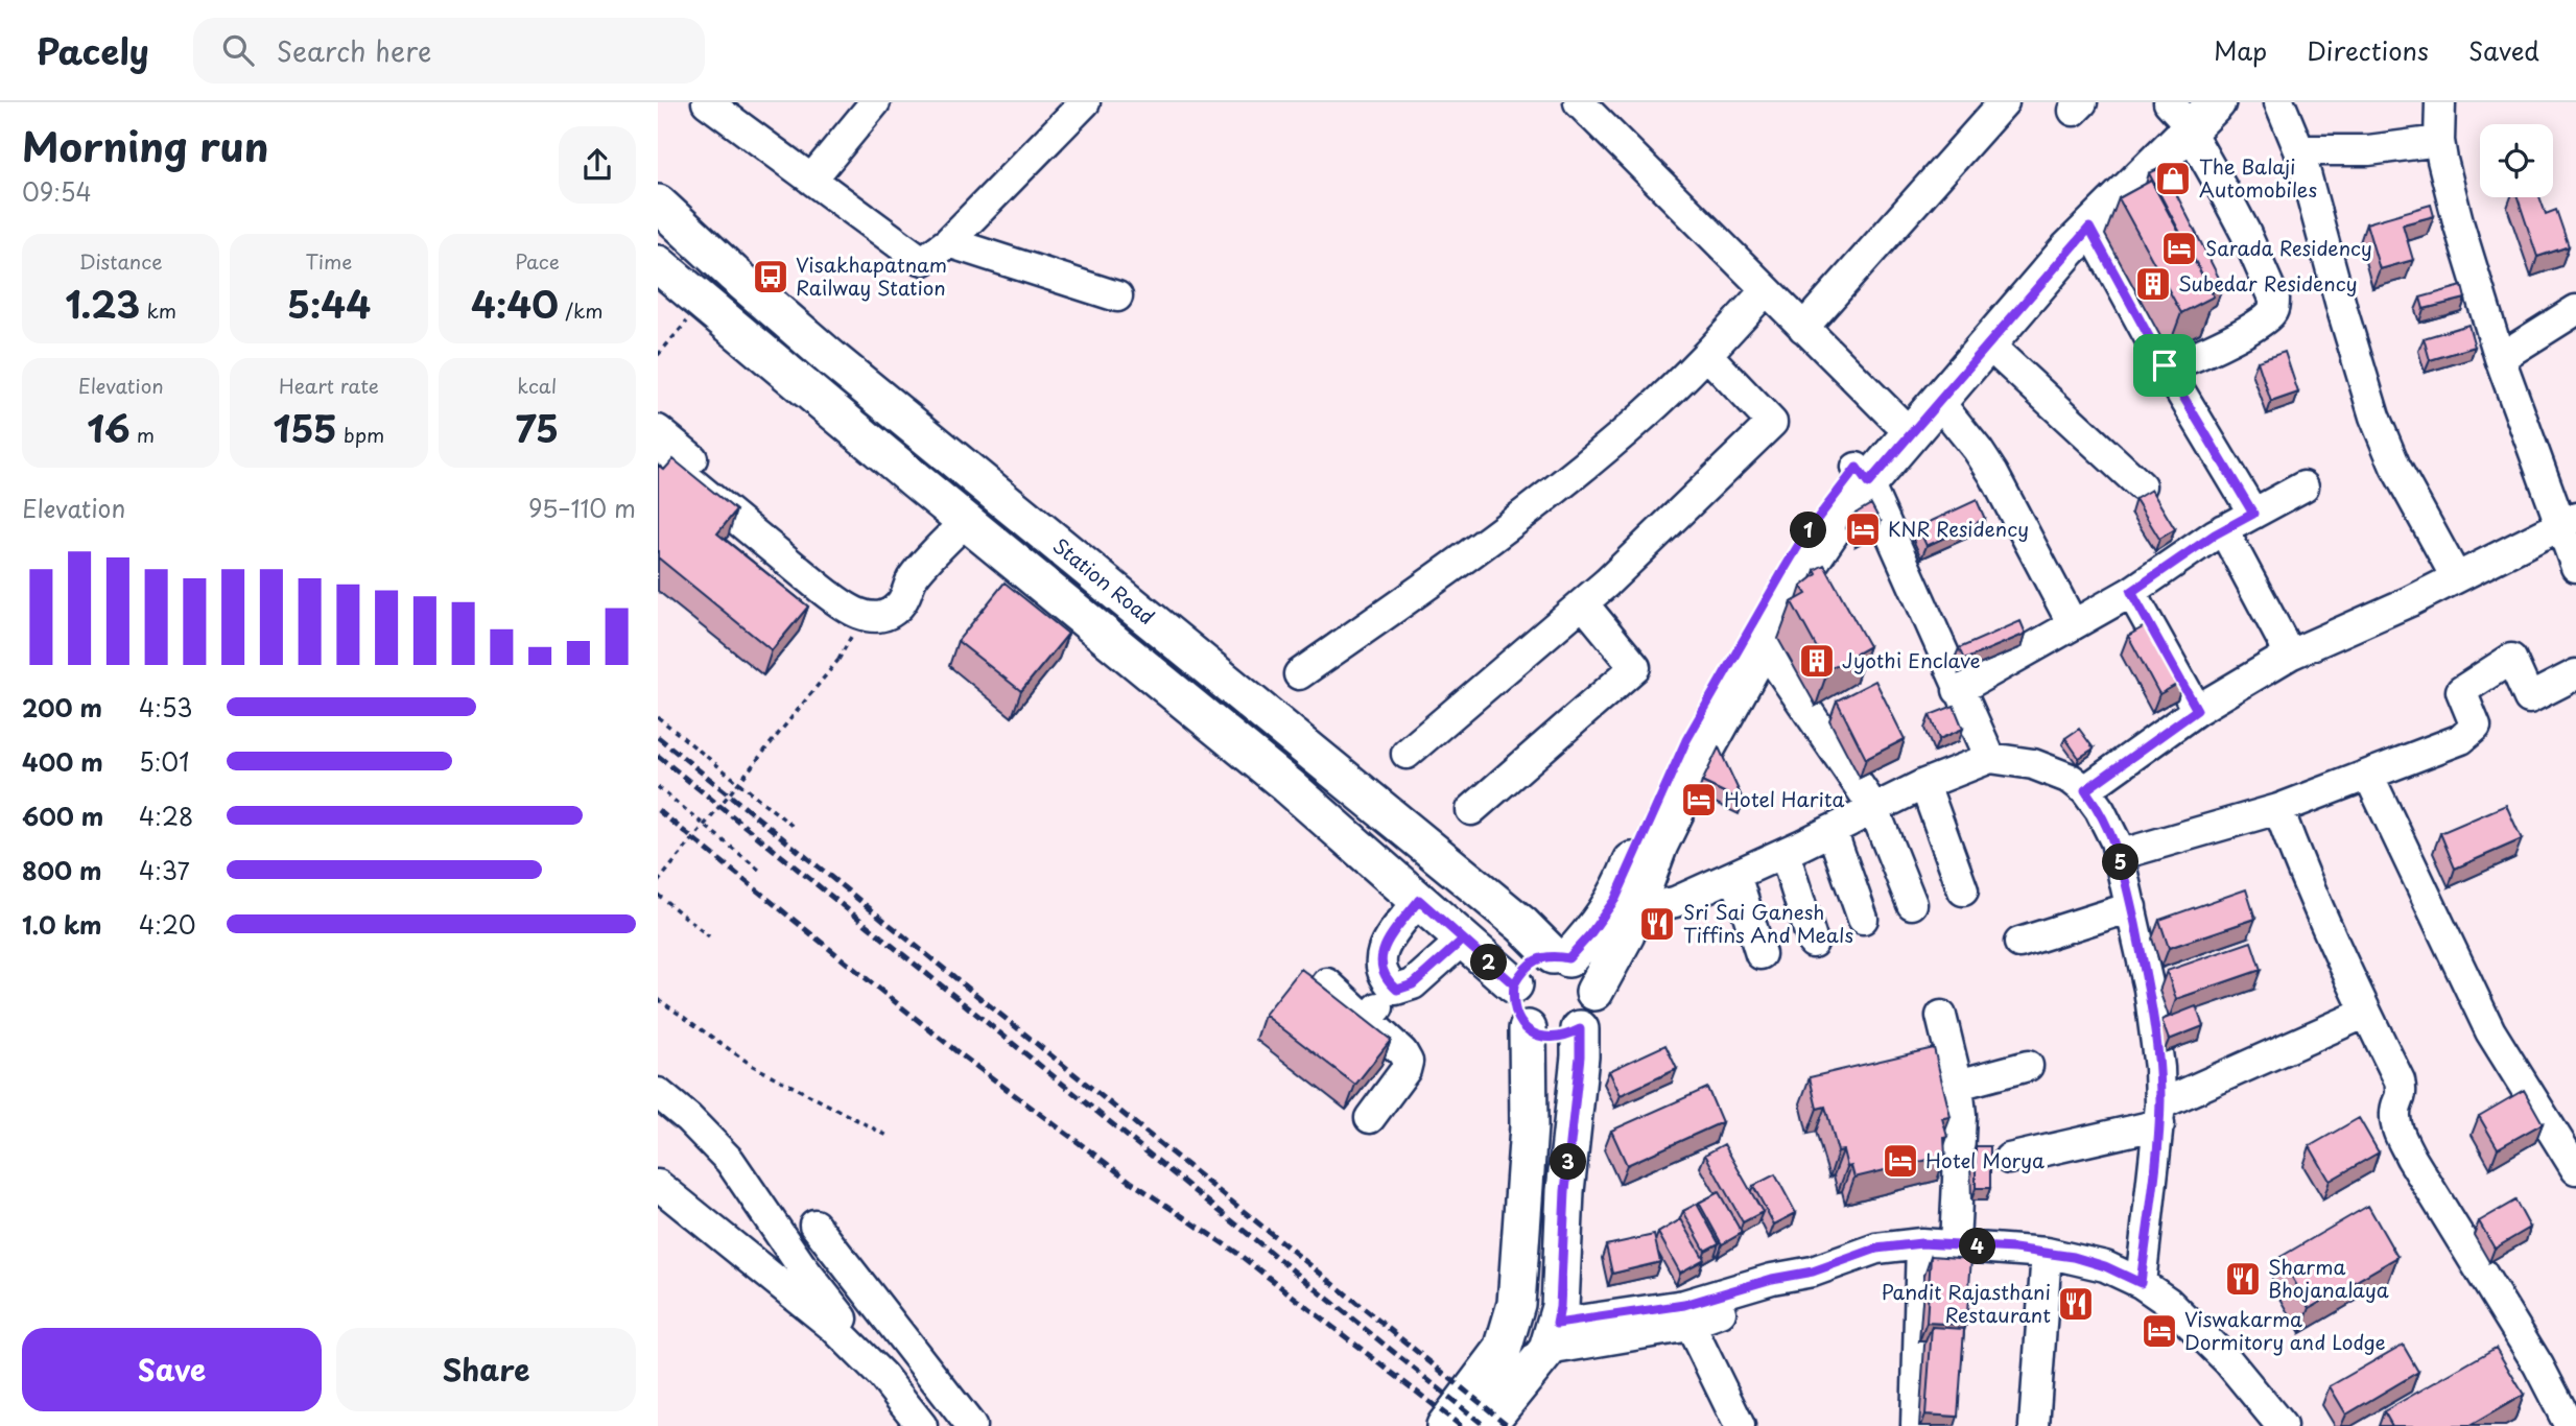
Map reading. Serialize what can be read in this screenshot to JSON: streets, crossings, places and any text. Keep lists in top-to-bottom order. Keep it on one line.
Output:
{"streets":{"main road":["Station Road"]},"places":{"shop":["The Balaji Automobiles"],"hotel":["Sarada Residency","KNR Residency","Hotel Harita","Hotel Morya","Viswakarma Dormitory and Lodge"],"bus stop":["Visakhapatnam Railway Station"],"building":["Subedar Residency","Jyothi Enclave"],"restaurant":["Sri Sai Ganesh Tiffins And Meals","Sharma Bhojanalaya","Pandit Rajasthani Restaurant"]},"page":{"header":"Pacely","search":"Search here","nav":["Map","Directions","Saved"],"heading":["Morning run","09:54"],"stats":[["Distance","1.23 km"],["Time","5:44"],["Pace","4:40 /km"],["Elevation","16 m"],["Heart rate","155 bpm"],["kcal","75"]],"chart":["Elevation","95–110 m"],"pins":["1","5","2","3","4"],"list":[{"name":"200 m","note":"4:53"},{"name":"400 m","note":"5:01"},{"name":"600 m","note":"4:28"},{"name":"800 m","note":"4:37"},{"name":"1.0 km","note":"4:20"}],"buttons":["Save","Share"]}}
